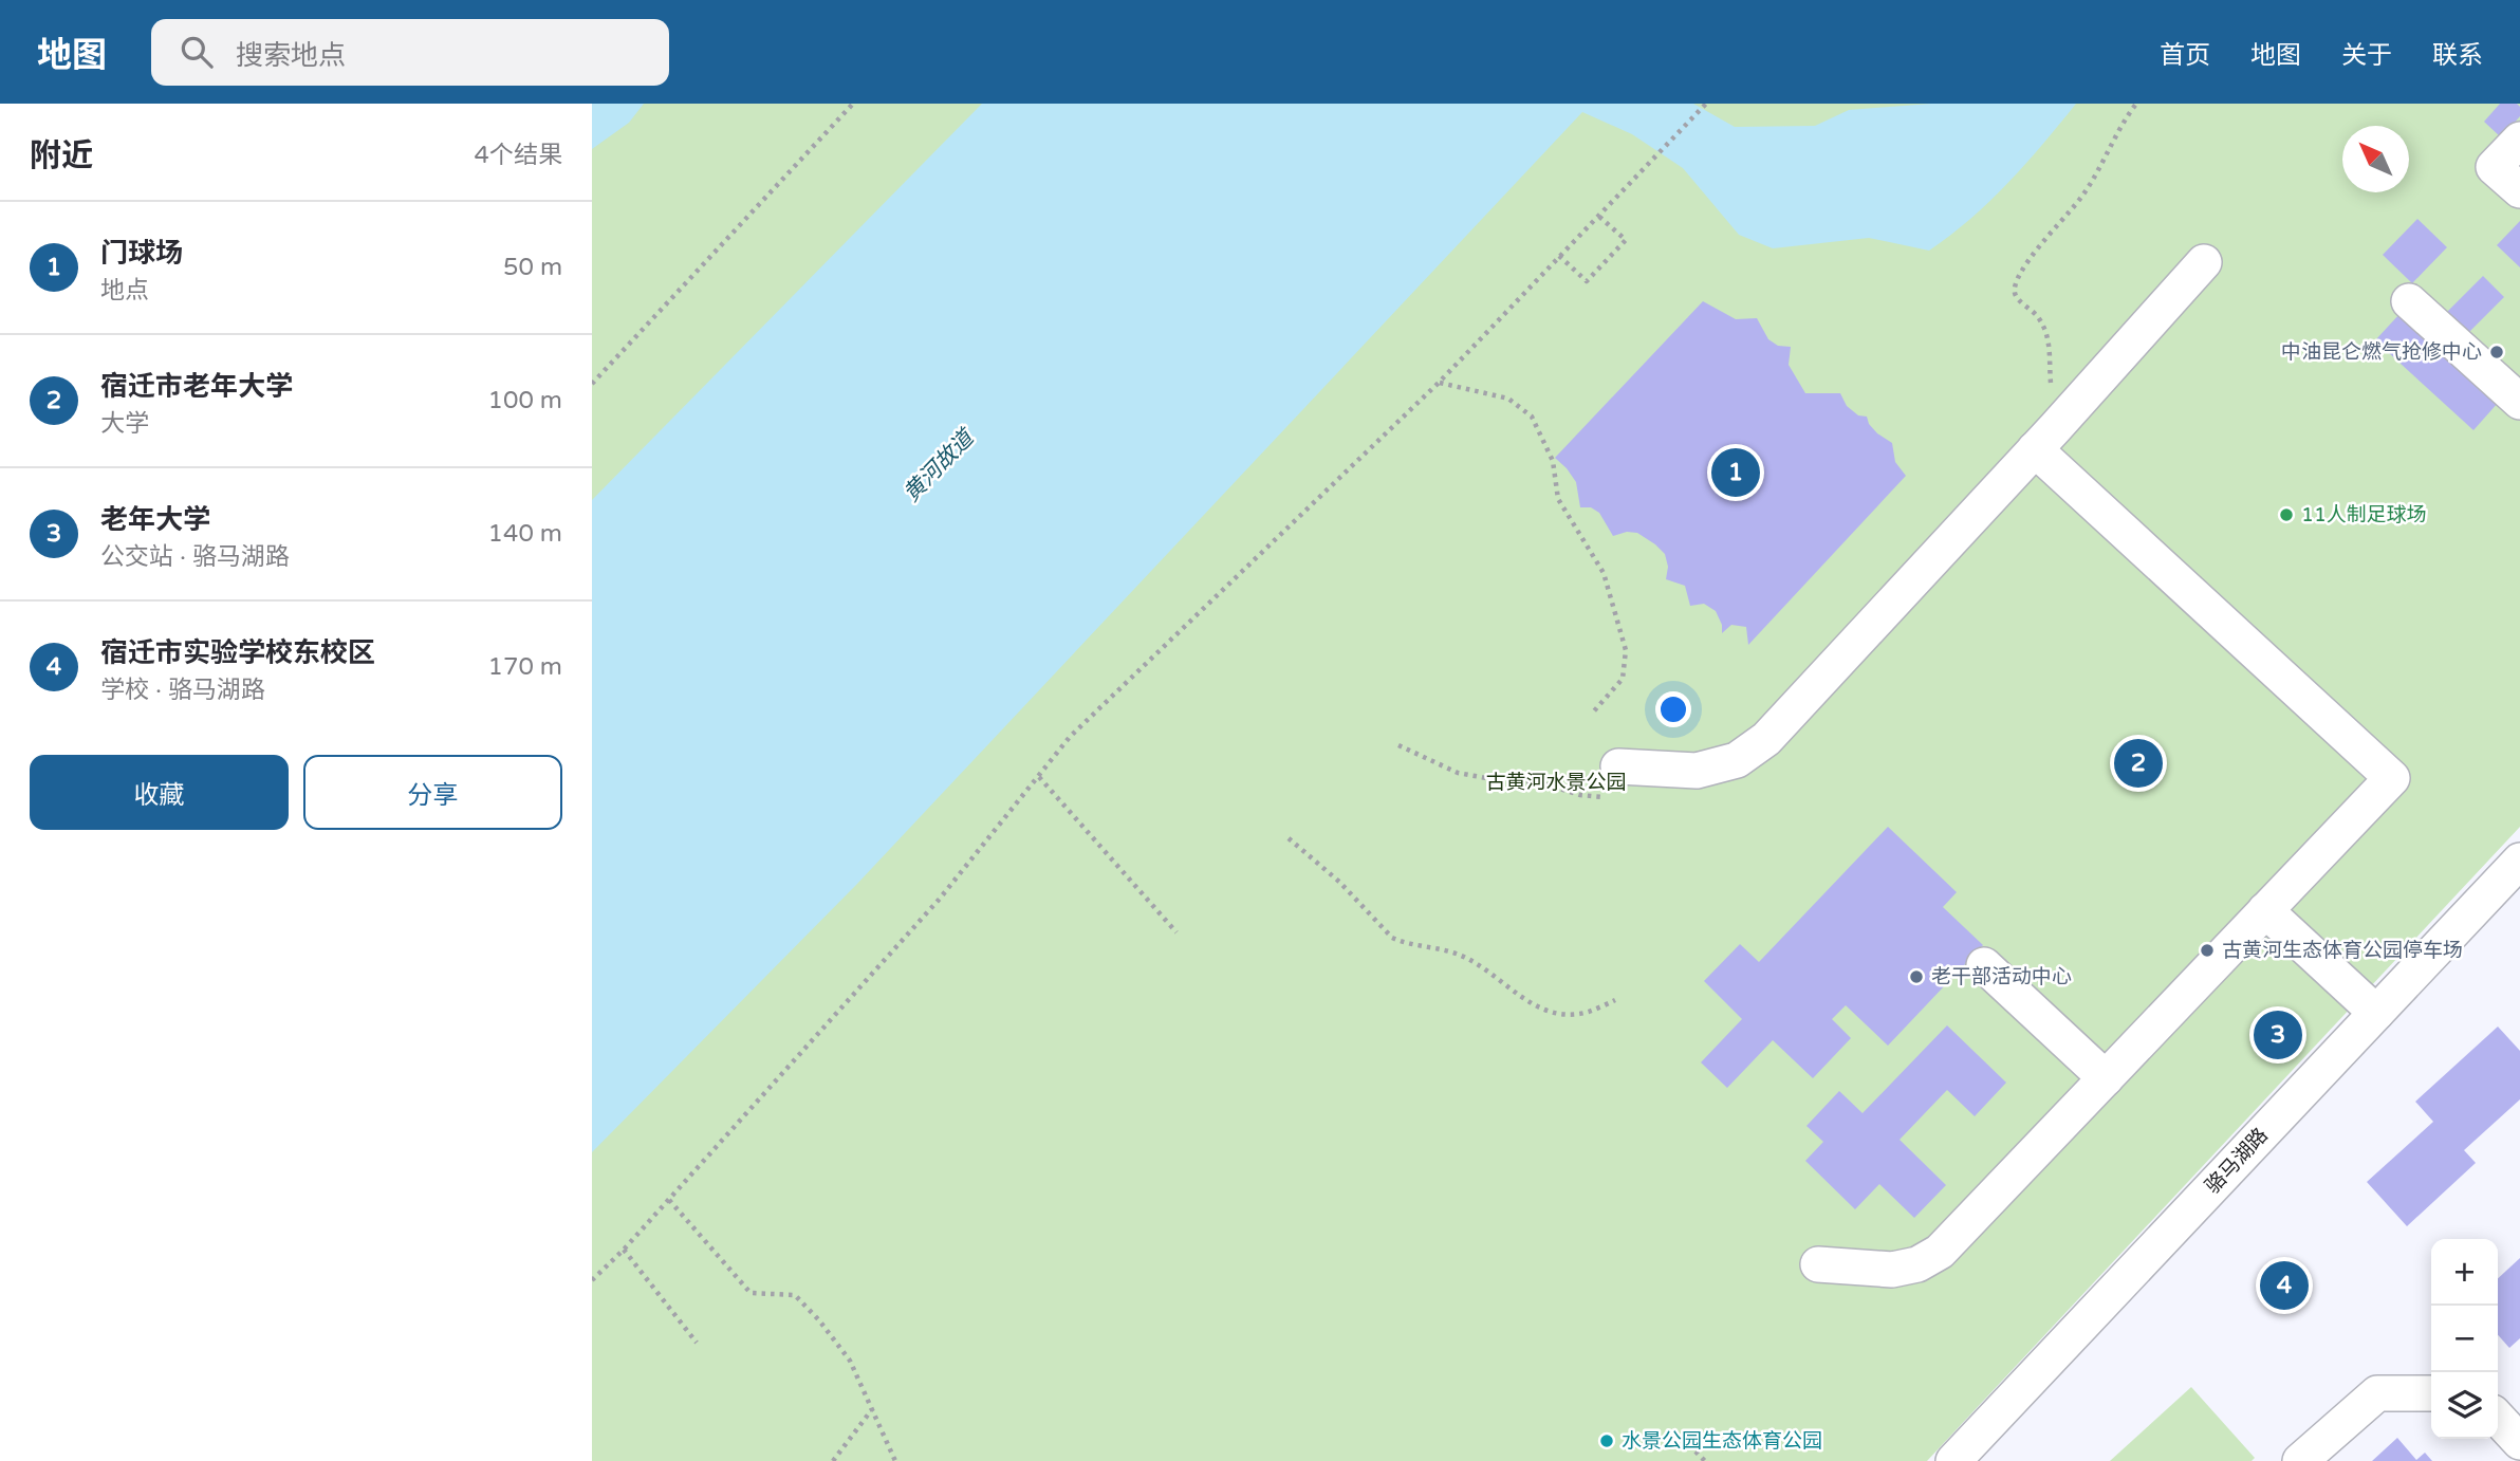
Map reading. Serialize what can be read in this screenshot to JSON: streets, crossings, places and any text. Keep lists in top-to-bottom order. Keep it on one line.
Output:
{"streets":{"street":["骆马湖路"]},"water":["黄河故道"],"parks":["古黄河水景公园"],"places":["中油昆仑燃气抢修中心","11人制足球场","古黄河生态体育公园停车场","老干部活动中心","水景公园生态体育公园"],"north":"top left","page":{"header":"地图","search":"搜索地点","nav":["首页","地图","关于","联系"],"heading":["附近","4个结果"],"list":[{"mark":"1","name":"门球场","note":"地点","value":"50 m"},{"mark":"2","name":"宿迁市老年大学","note":"大学","value":"100 m"},{"mark":"3","name":"老年大学","note":"公交站 · 骆马湖路","value":"140 m"},{"mark":"4","name":"宿迁市实验学校东校区","note":"学校 · 骆马湖路","value":"170 m"}],"pins":["1","2","3","4"],"buttons":["收藏","分享"],"map_buttons":["+","−"]}}
